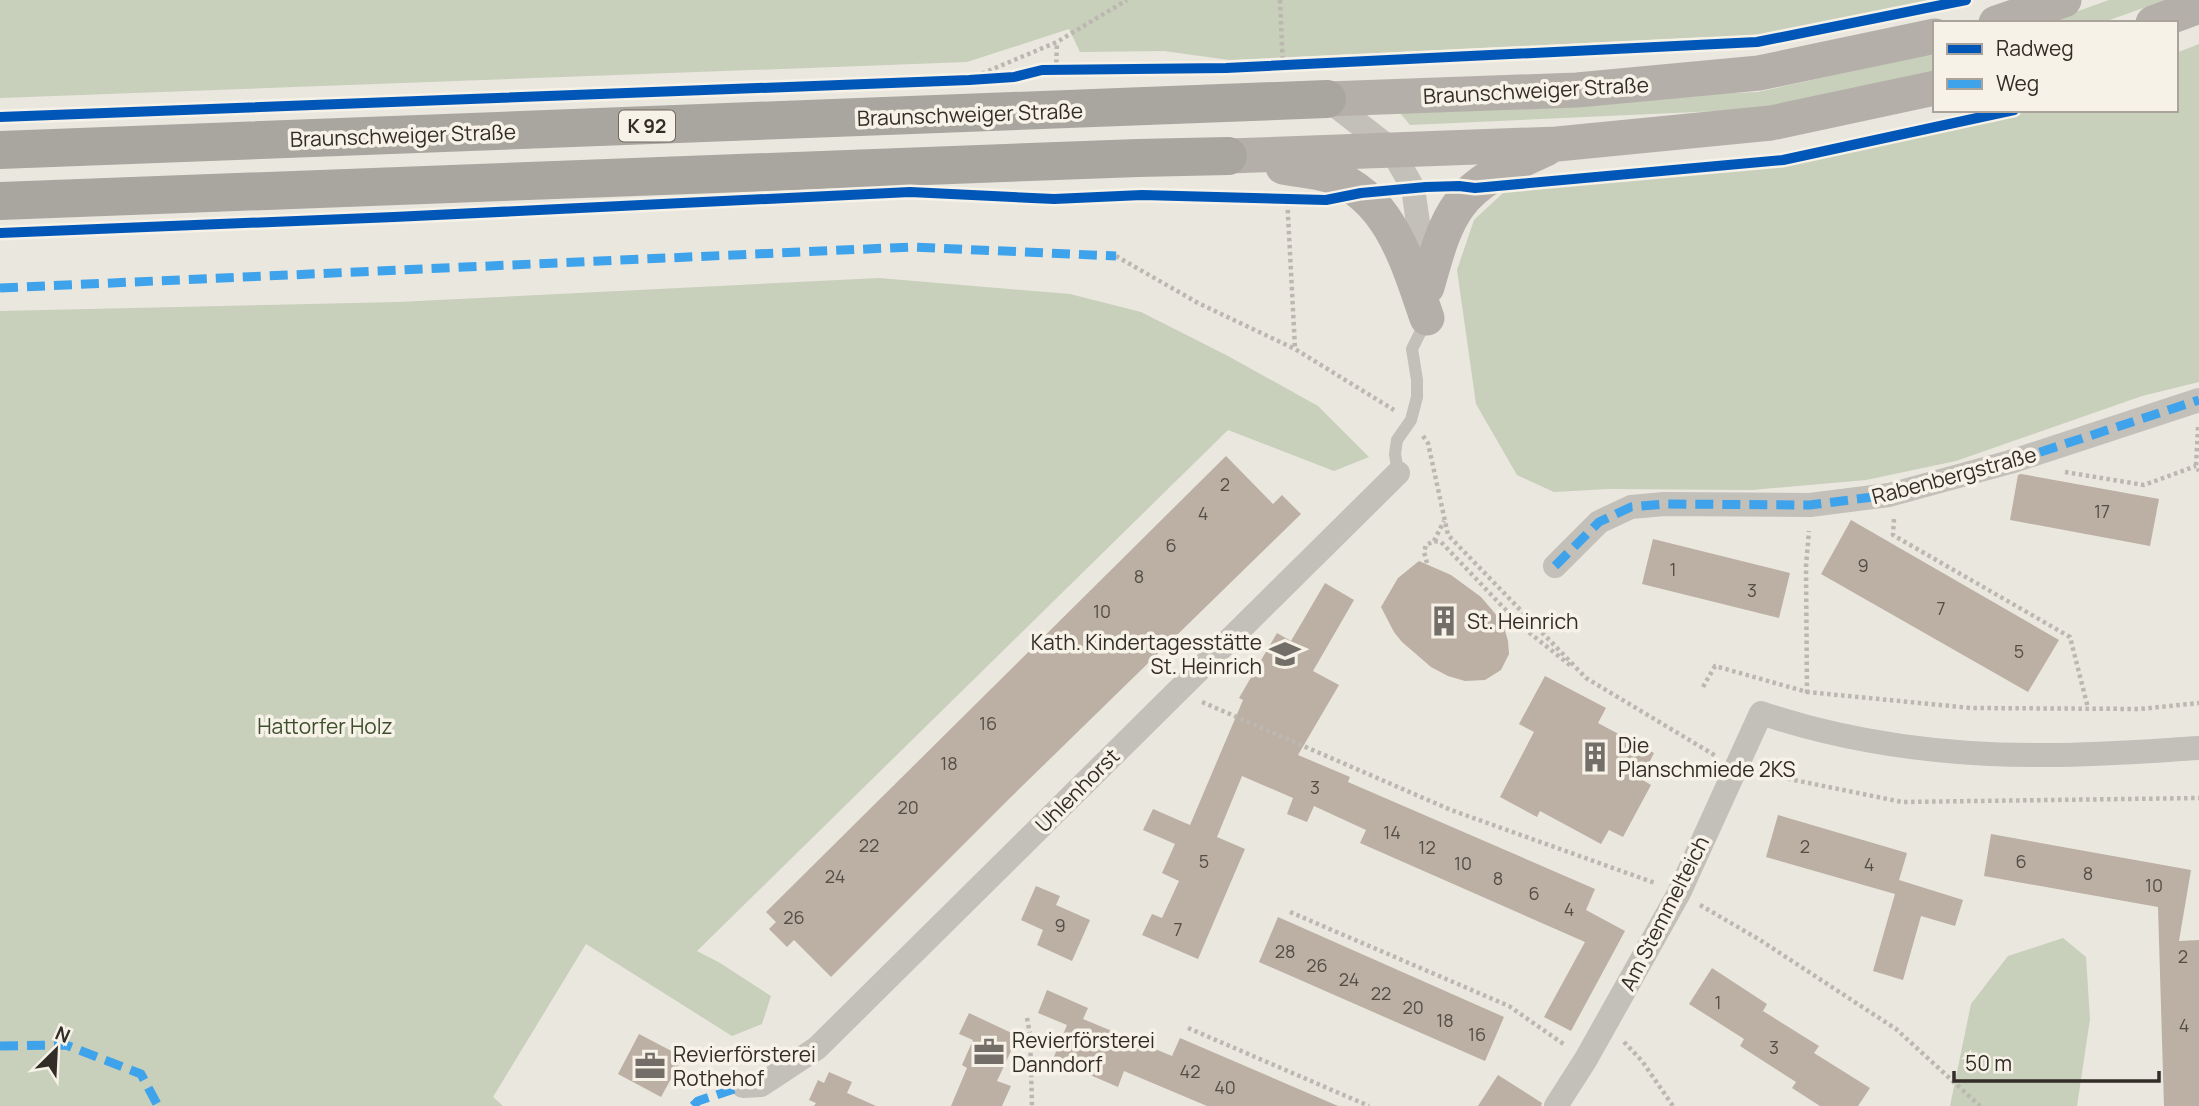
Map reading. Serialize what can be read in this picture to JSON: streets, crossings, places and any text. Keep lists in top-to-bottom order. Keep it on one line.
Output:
{"streets":{"highway":["Braunschweiger Straße","K 92"],"street":["Rabenbergstraße","Uhlenhorst","Am Stemmelteich"]},"parks":["Hattorfer Holz"],"places":{"building":["St. Heinrich","Die Planschmiede 2KS"],"school or university":["Kath. Kindertagesstätte St. Heinrich"],"office":["Revierförsterei Danndorf","Revierförsterei Rothehof"]},"house_numbers":["2","17","4","6","9","1","8","3","7","10","5","16","18","3","20","14","22","2","12","5","6","10","4","8","24","8","10","6","4","26","9","7","28","2","26","24","22","1","20","18","4","16","3","42","40"],"legend":["Radweg","Weg"],"scale_bar":"50 m","north":"top right"}
